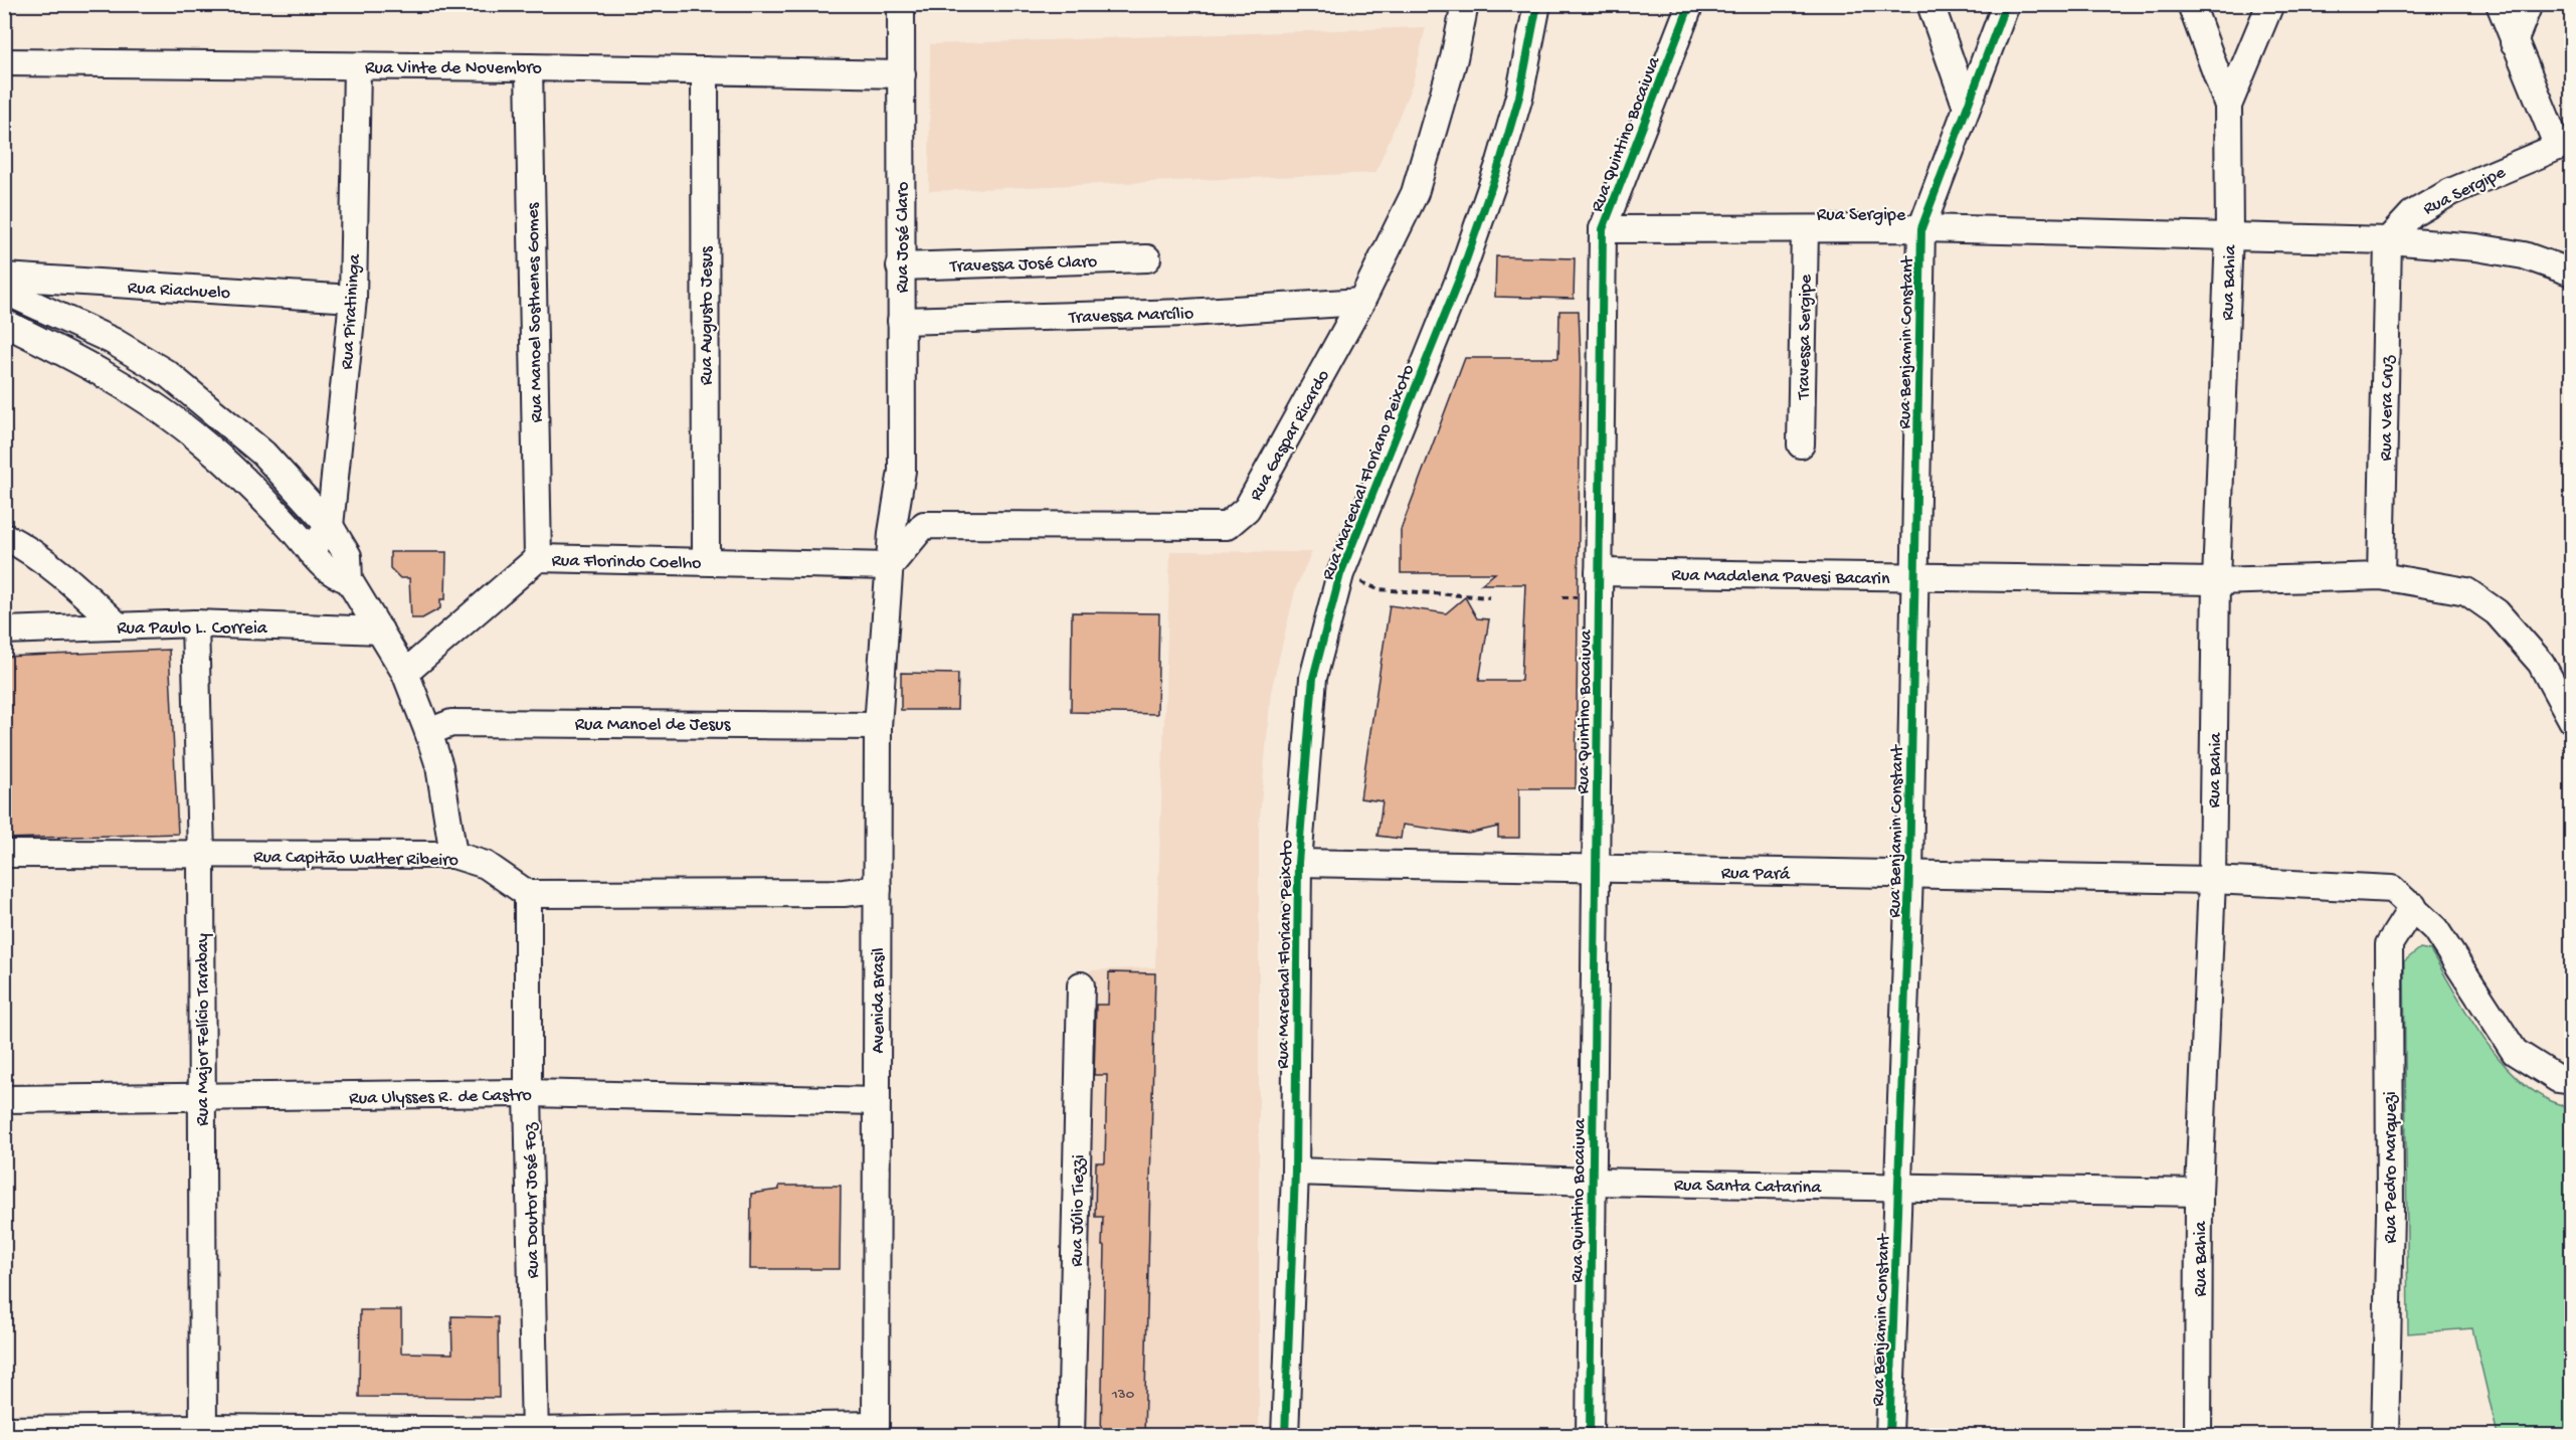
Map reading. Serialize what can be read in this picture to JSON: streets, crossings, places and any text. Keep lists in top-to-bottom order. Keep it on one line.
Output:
{"streets":{"street":["Rua Vinte de Novembro","Rua Quintino Bocaiuva","Rua Sergipe","Rua José Claro","Travessa José Claro","Rua Bahia","Rua Riachuelo","Rua Piratininga","Rua Manoel Sosthenes Gomes","Travessa Marcílio","Rua Augusto Jesus","Travessa Sergipe","Rua Benjamin Constant","Rua Vera Cruz","Rua Gaspar Ricardo","Rua Marechal Floriano Peixoto","Rua Florindo Coelho","Rua Madalena Pavesi Bacarin","Rua Paulo L. Correia","Rua Manoel de Jesus","Rua Capitão Walter Ribeiro","Rua Pará","Avenida Brasil","Rua Major Felício Tarabay","Rua Ulysses R. de Castro","Rua Pedro Marquezi","Rua Santa Catarina","Rua Doutor José Foz","Rua Júlio Tiezzi"]},"crossings":[["Rua Vinte de Novembro","Rua José Claro"],["Rua Vinte de Novembro","Rua Piratininga"],["Rua Vinte de Novembro","Rua Manoel Sosthenes Gomes"],["Rua Vinte de Novembro","Rua Augusto Jesus"],["Rua Quintino Bocaiuva","Rua Sergipe"],["Rua Quintino Bocaiuva","Rua Madalena Pavesi Bacarin"],["Rua Quintino Bocaiuva","Rua Pará"],["Rua Quintino Bocaiuva","Rua Santa Catarina"],["Rua Sergipe","Rua Bahia"],["Rua Sergipe","Travessa Sergipe"],["Rua Sergipe","Rua Benjamin Constant"],["Rua Sergipe","Rua Vera Cruz"],["Rua José Claro","Travessa José Claro"],["Rua José Claro","Travessa Marcílio"],["Rua José Claro","Rua Gaspar Ricardo"],["Rua José Claro","Rua Florindo Coelho"],["Rua José Claro","Avenida Brasil"],["Rua Bahia","Rua Madalena Pavesi Bacarin"],["Rua Bahia","Rua Pará"],["Rua Bahia","Rua Santa Catarina"],["Rua Riachuelo","Rua Piratininga"],["Rua Manoel Sosthenes Gomes","Rua Florindo Coelho"],["Travessa Marcílio","Rua Gaspar Ricardo"],["Rua Augusto Jesus","Rua Florindo Coelho"],["Rua Benjamin Constant","Rua Madalena Pavesi Bacarin"],["Rua Benjamin Constant","Rua Pará"],["Rua Benjamin Constant","Rua Santa Catarina"],["Rua Vera Cruz","Rua Madalena Pavesi Bacarin"],["Rua Marechal Floriano Peixoto","Rua Pará"],["Rua Marechal Floriano Peixoto","Rua Santa Catarina"],["Rua Florindo Coelho","Avenida Brasil"],["Rua Paulo L. Correia","Rua Major Felício Tarabay"],["Rua Manoel de Jesus","Avenida Brasil"],["Rua Capitão Walter Ribeiro","Rua Major Felício Tarabay"],["Rua Capitão Walter Ribeiro","Rua Doutor José Foz"],["Rua Pará","Rua Pedro Marquezi"],["Avenida Brasil","Rua Ulysses R. de Castro"],["Rua Major Felício Tarabay","Rua Ulysses R. de Castro"],["Rua Ulysses R. de Castro","Rua Doutor José Foz"]],"house_numbers":["130"]}
